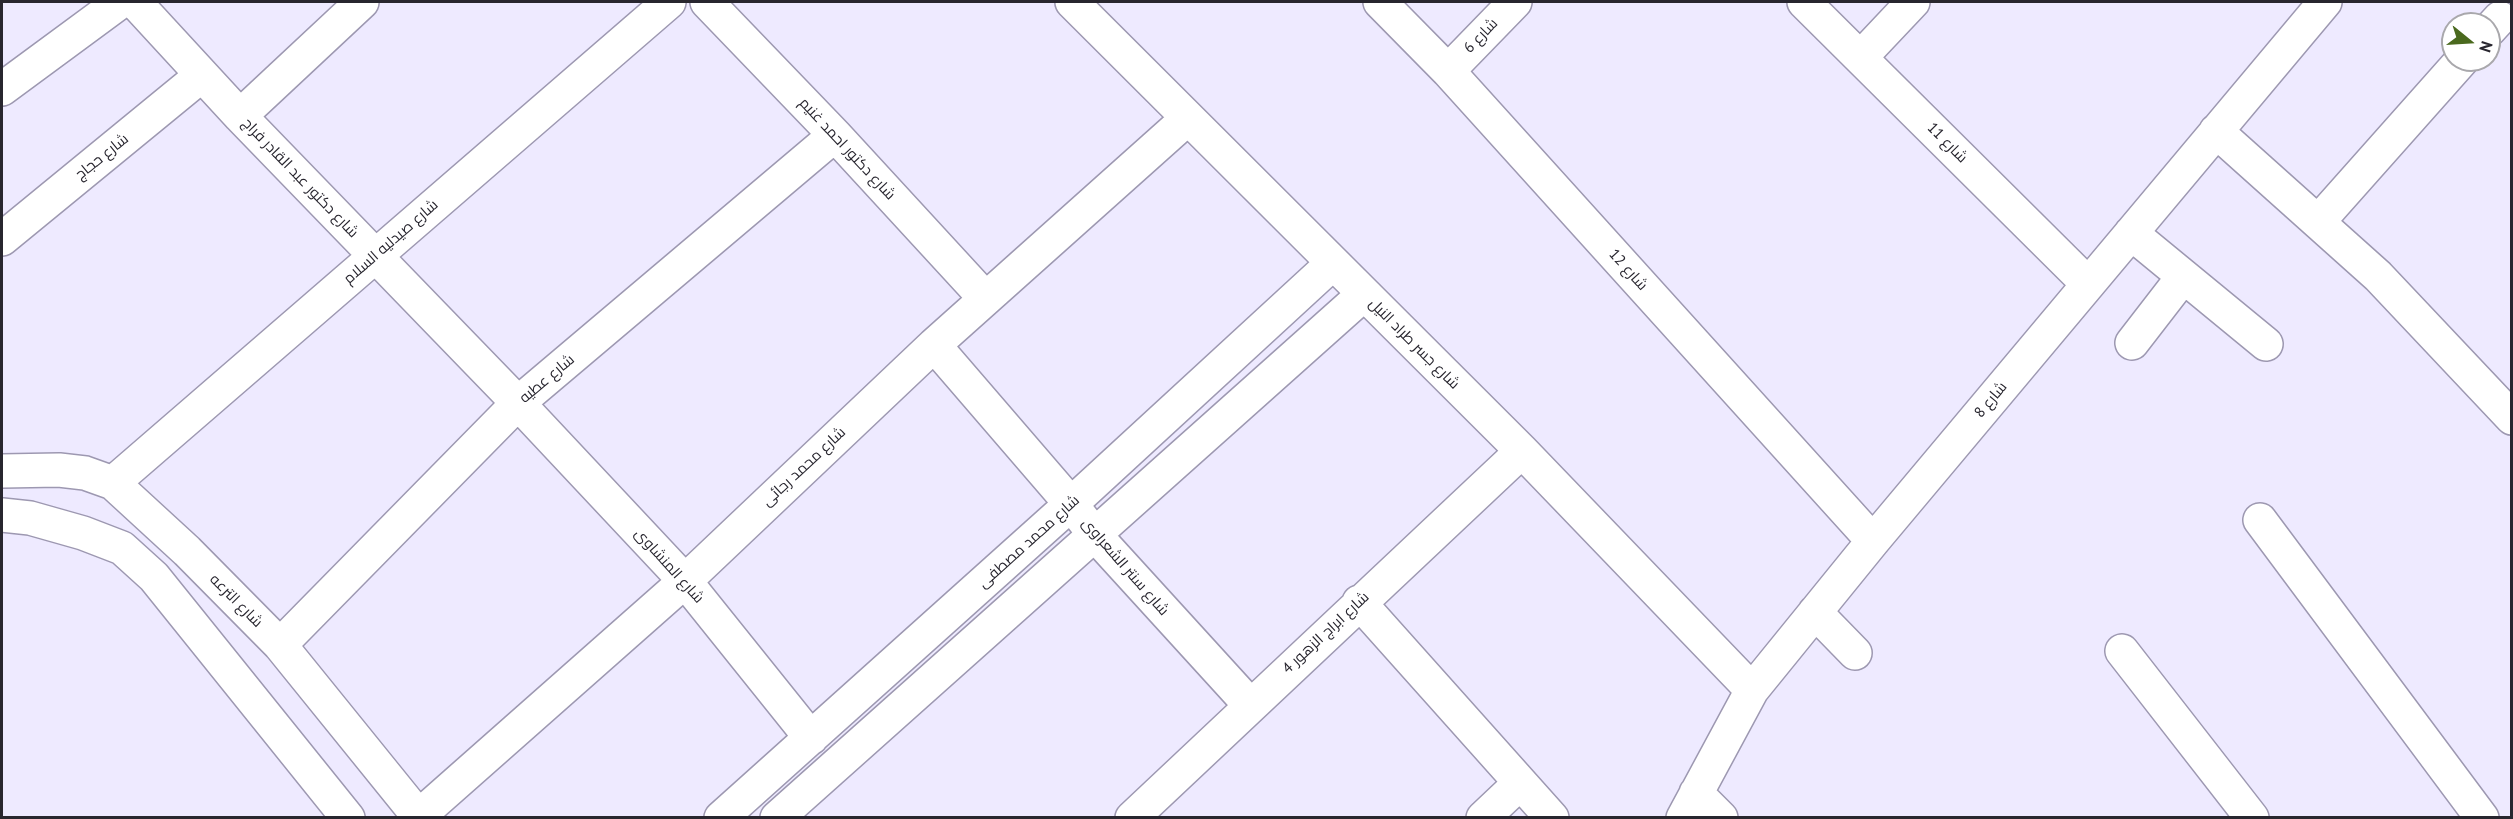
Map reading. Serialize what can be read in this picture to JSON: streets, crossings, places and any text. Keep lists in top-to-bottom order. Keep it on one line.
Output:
{"streets":{"street":["شارع 6","شارع 11","شارع دكتور احمد غنيم","شارع حجاج","شارع دكتور عبد القادر فراج","شارع صيدليه السلام","شارع 12","شارع جسر طراد النيل","شارع عطيه","شارع 8","شارع محمد رجائى","شارع محمد مصطفى","شارع المنشاوى","شارع سنتر الشعراوى","شارع الترعه","شارع ابراج الزهور 4"]},"crossings":[["شارع 6","شارع 12"],["شارع 11","شارع 8"],["شارع دكتور احمد غنيم","شارع عطيه"],["شارع دكتور احمد غنيم","شارع محمد رجائى"],["شارع حجاج","شارع دكتور عبد القادر فراج"],["شارع دكتور عبد القادر فراج","شارع صيدليه السلام"],["شارع دكتور عبد القادر فراج","شارع عطيه"],["شارع دكتور عبد القادر فراج","شارع المنشاوى"],["شارع صيدليه السلام","شارع الترعه"],["شارع 12","شارع 8"],["شارع جسر طراد النيل","شارع 8"],["شارع جسر طراد النيل","شارع محمد رجائى"],["شارع جسر طراد النيل","شارع محمد مصطفى"],["شارع جسر طراد النيل","شارع ابراج الزهور 4"],["شارع عطيه","شارع المنشاوى"],["شارع عطيه","شارع الترعه"],["شارع محمد رجائى","شارع المنشاوى"],["شارع محمد رجائى","شارع سنتر الشعراوى"],["شارع محمد رجائى","شارع الترعه"],["شارع محمد مصطفى","شارع المنشاوى"],["شارع محمد مصطفى","شارع سنتر الشعراوى"],["شارع سنتر الشعراوى","شارع ابراج الزهور 4"]],"north":"right"}
